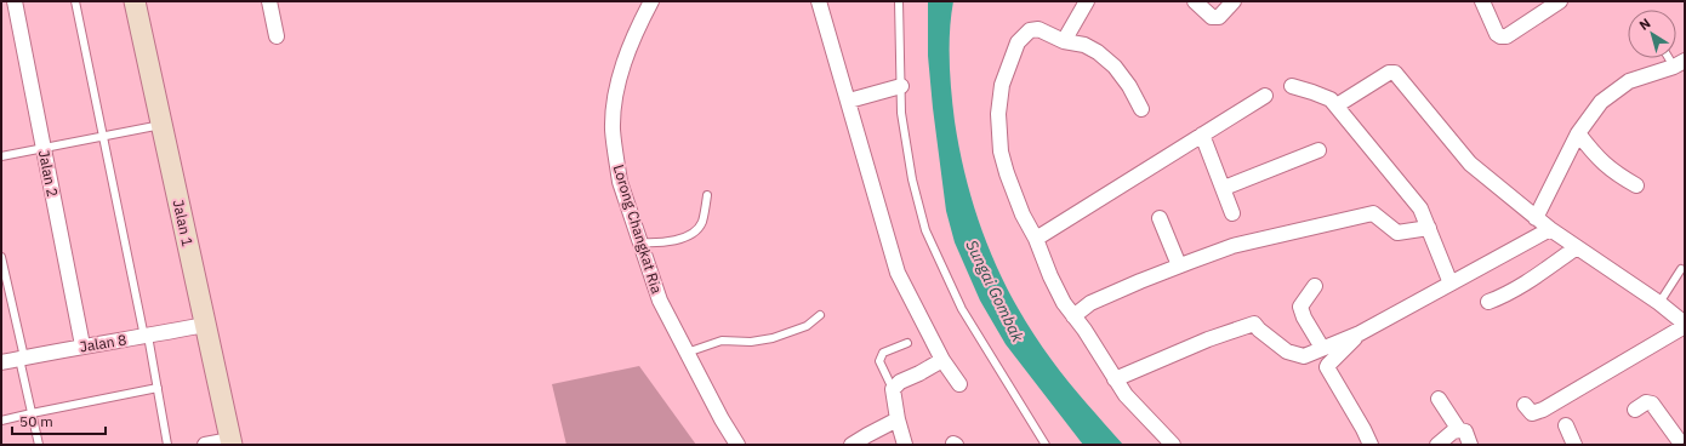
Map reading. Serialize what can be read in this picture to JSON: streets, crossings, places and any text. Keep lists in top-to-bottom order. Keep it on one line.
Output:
{"streets":{"street":["Jalan 2","Jalan 1","Lorong Changkat Ria","Jalan 8"]},"crossings":[["Jalan 2","Jalan 8"],["Jalan 1","Jalan 8"]],"water":["Sungai Gombak"],"scale_bar":"50 m","north":"top left"}
